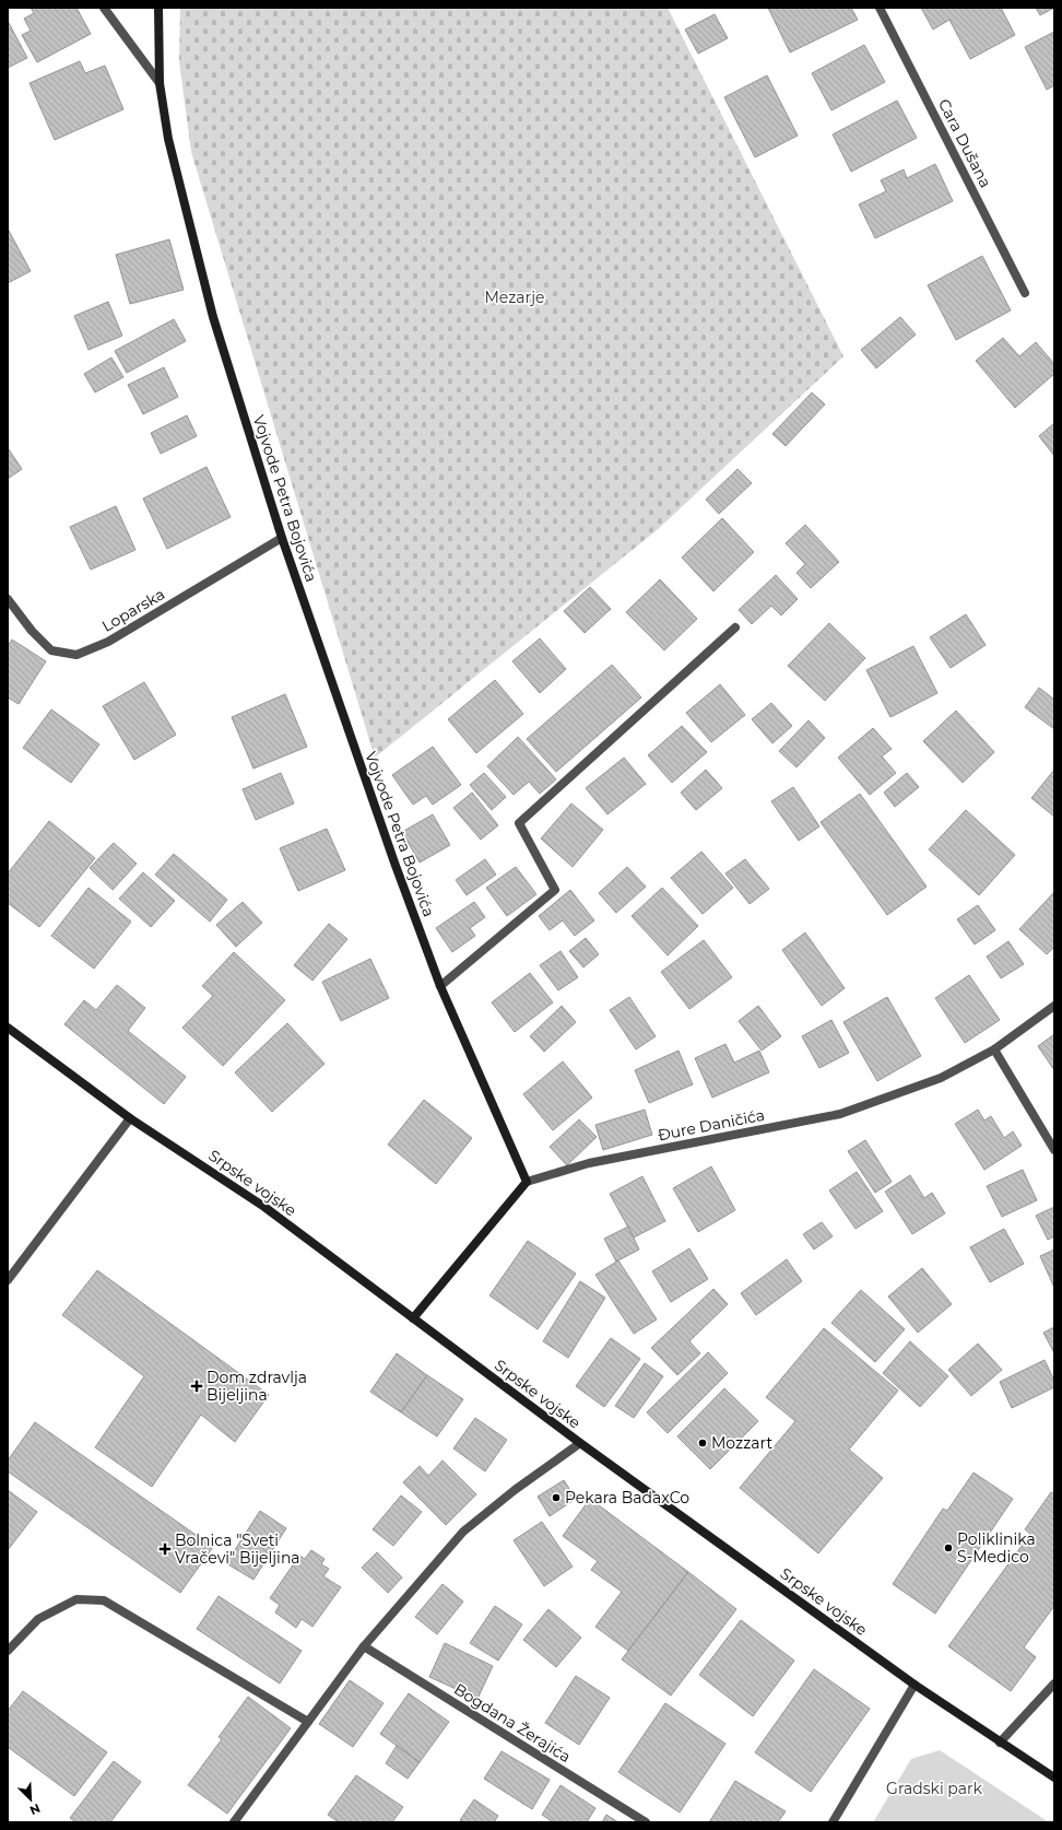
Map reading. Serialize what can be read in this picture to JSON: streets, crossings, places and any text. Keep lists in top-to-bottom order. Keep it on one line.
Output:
{"streets":{"street":["Cara Dušana","Vojvode Petra Bojovića","Loparska","Đure Daničića","Srpske vojske","Bogdana Žerajića"]},"crossings":[["Vojvode Petra Bojovića","Loparska"],["Vojvode Petra Bojovića","Đure Daničića"]],"parks":["Mezarje","Gradski park"],"places":{"health":["Dom zdravlja Bijeljina","Bolnica \"Sveti Vračevi\" Bijeljina"],"other":["Mozzart","Pekara BadaxCo","Poliklinika S-Medico"]},"north":"bottom right"}
